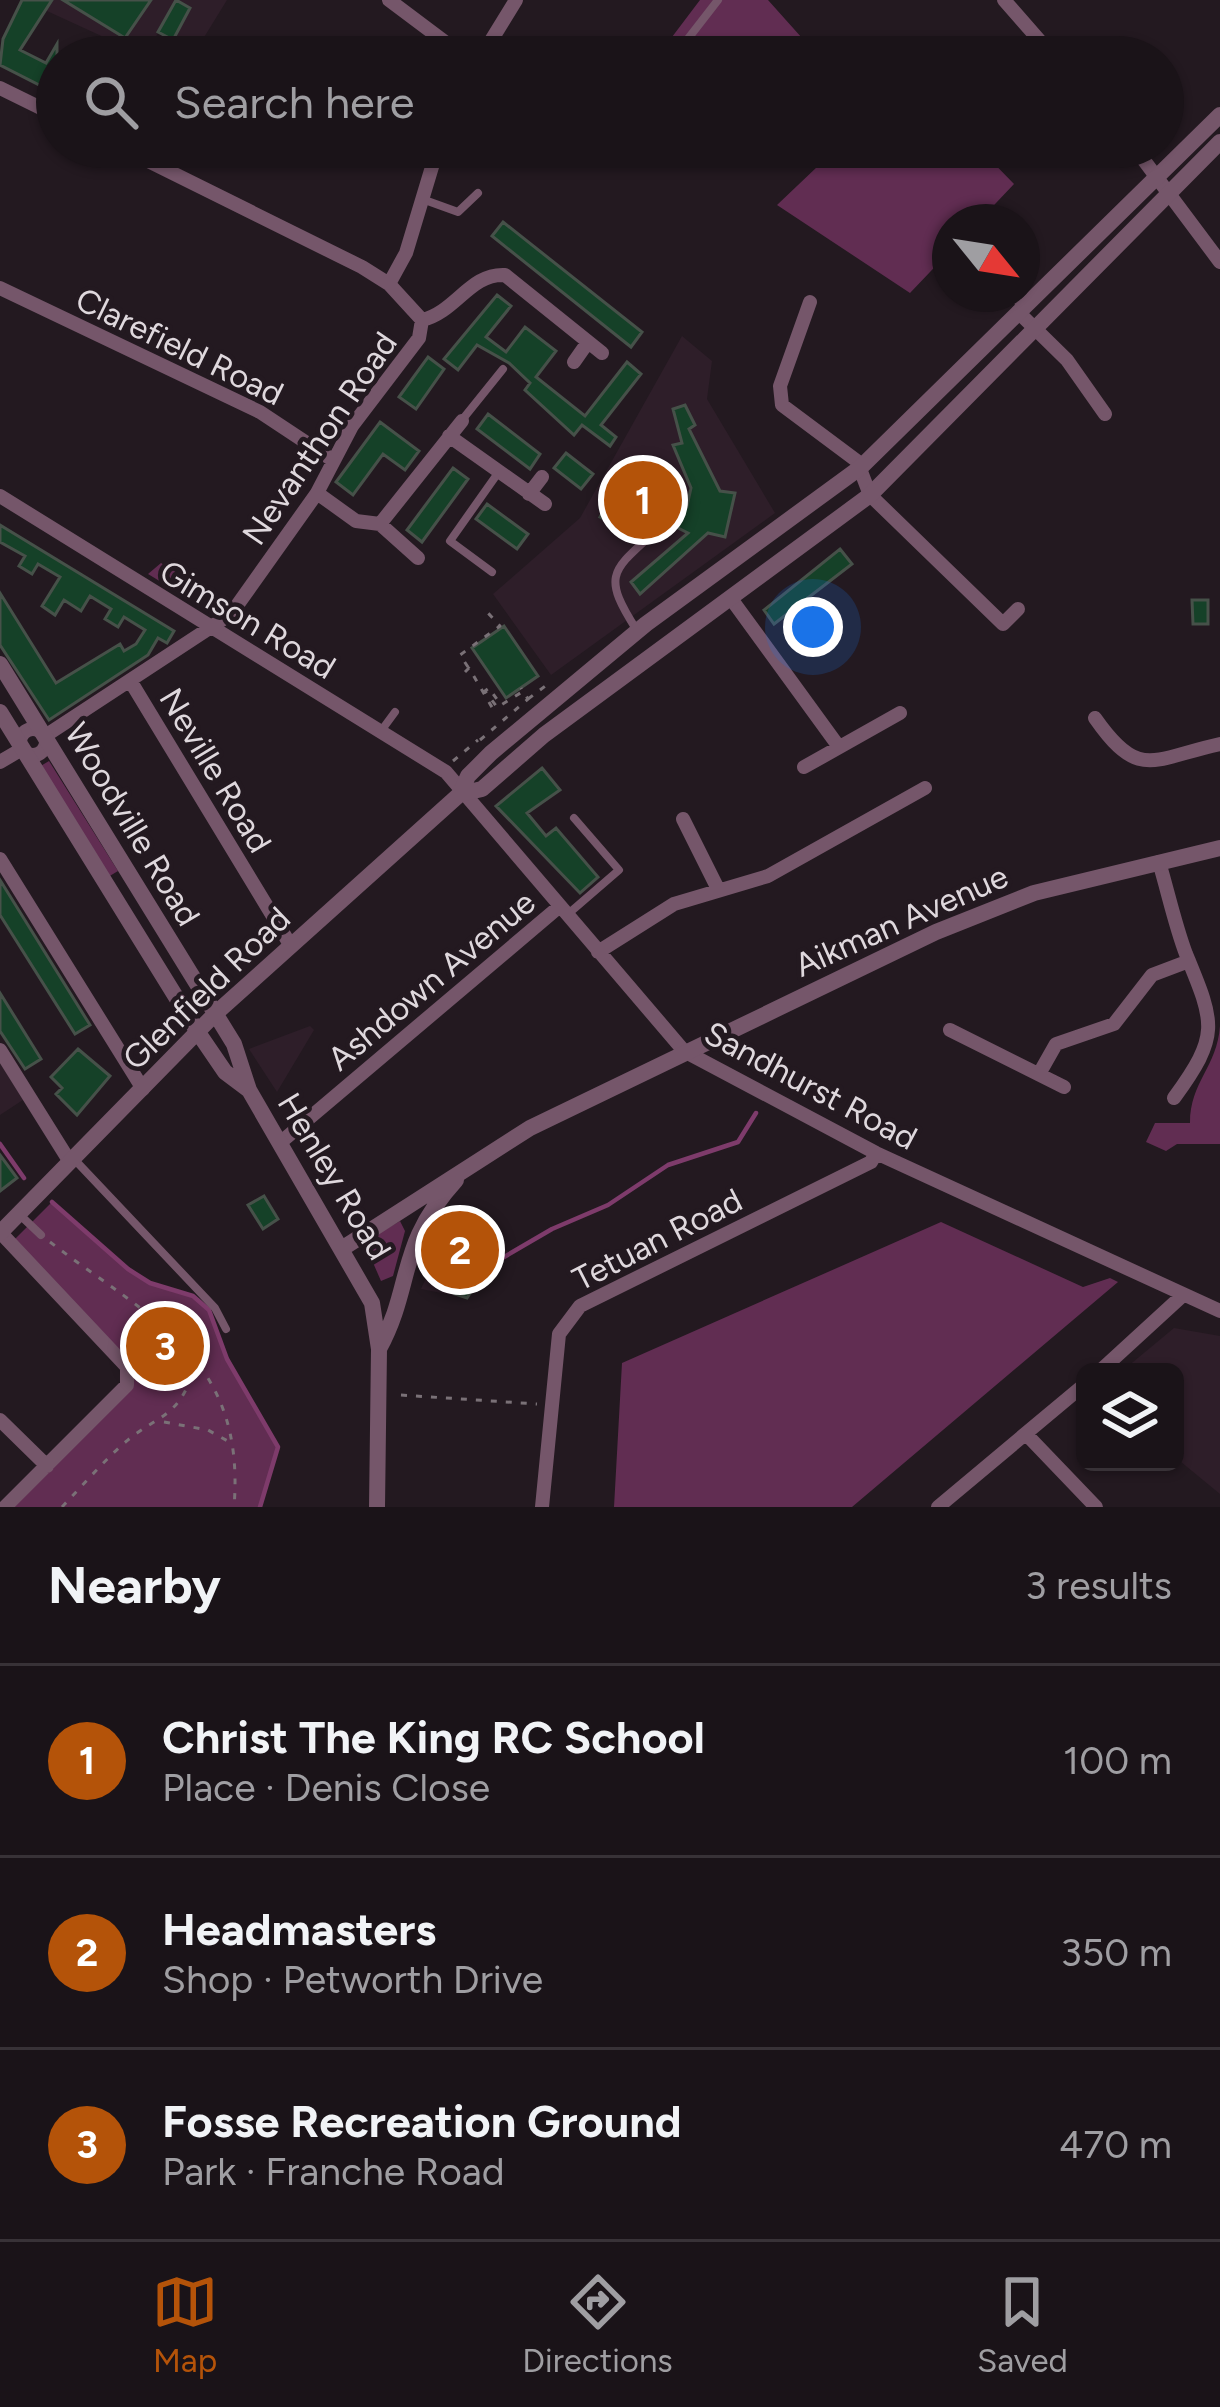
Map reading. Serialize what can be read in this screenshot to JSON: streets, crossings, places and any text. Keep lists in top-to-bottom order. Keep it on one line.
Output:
{"streets":{"street":["Clarefield Road","Nevanthon Road","Gimson Road","Neville Road","Woodville Road","Aikman Avenue","Ashdown Avenue","Glenfield Road","Sandhurst Road","Henley Road","Tetuan Road"]},"crossings":[["Clarefield Road","Nevanthon Road"],["Nevanthon Road","Gimson Road"],["Gimson Road","Glenfield Road"],["Gimson Road","Sandhurst Road"],["Neville Road","Glenfield Road"],["Woodville Road","Glenfield Road"],["Woodville Road","Henley Road"],["Aikman Avenue","Sandhurst Road"],["Ashdown Avenue","Sandhurst Road"],["Ashdown Avenue","Henley Road"],["Glenfield Road","Sandhurst Road"],["Glenfield Road","Henley Road"],["Sandhurst Road","Tetuan Road"]],"north":"bottom right","page":{"search":"Search here","pins":["1","2","3"],"heading":["Nearby","3 results"],"list":[{"mark":"1","name":"Christ The King RC School","note":"Place · Denis Close","value":"100 m"},{"mark":"2","name":"Headmasters","note":"Shop · Petworth Drive","value":"350 m"},{"mark":"3","name":"Fosse Recreation Ground","note":"Park · Franche Road","value":"470 m"}],"nav":["Map","Directions","Saved"]}}
